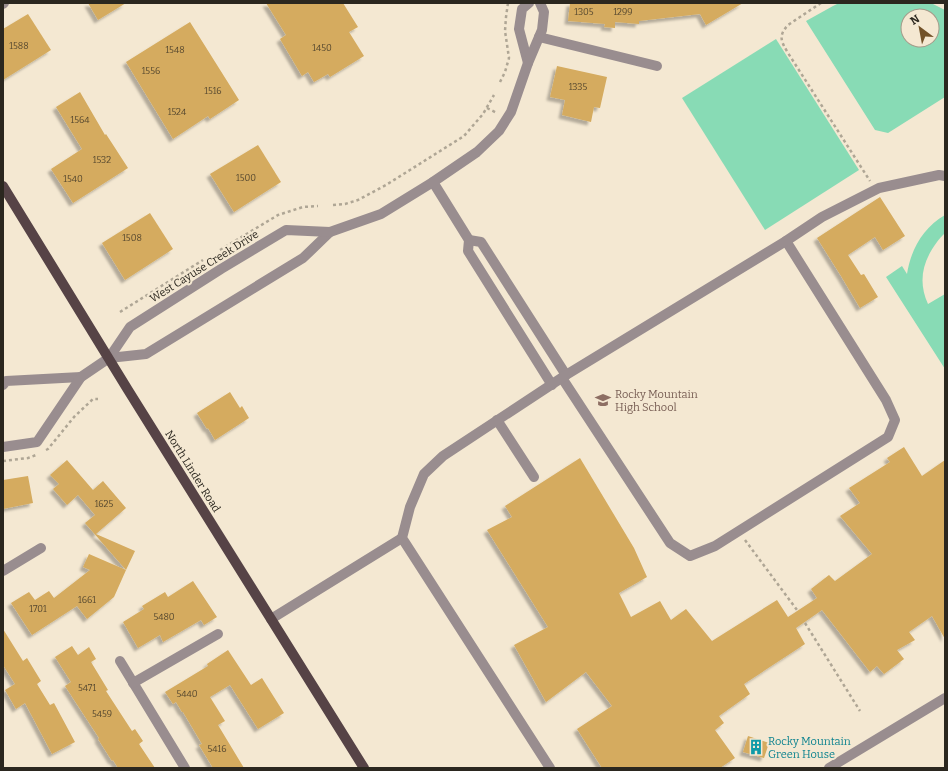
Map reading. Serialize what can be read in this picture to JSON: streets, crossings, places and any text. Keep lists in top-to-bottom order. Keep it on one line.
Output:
{"streets":{"main road":["North Linder Road"],"street":["West Cayuse Creek Drive"]},"crossings":[["West Cayuse Creek Drive","North Linder Road"]],"places":{"school or university":["Rocky Mountain High School"],"building":["Rocky Mountain Green House"]},"house_numbers":["1305","1299","1588","1450","1548","1556","1335","1516","1524","1564","1532","1500","1540","1508","1625","1661","1701","5480","5471","5440","5459","5416"],"north":"top left"}
